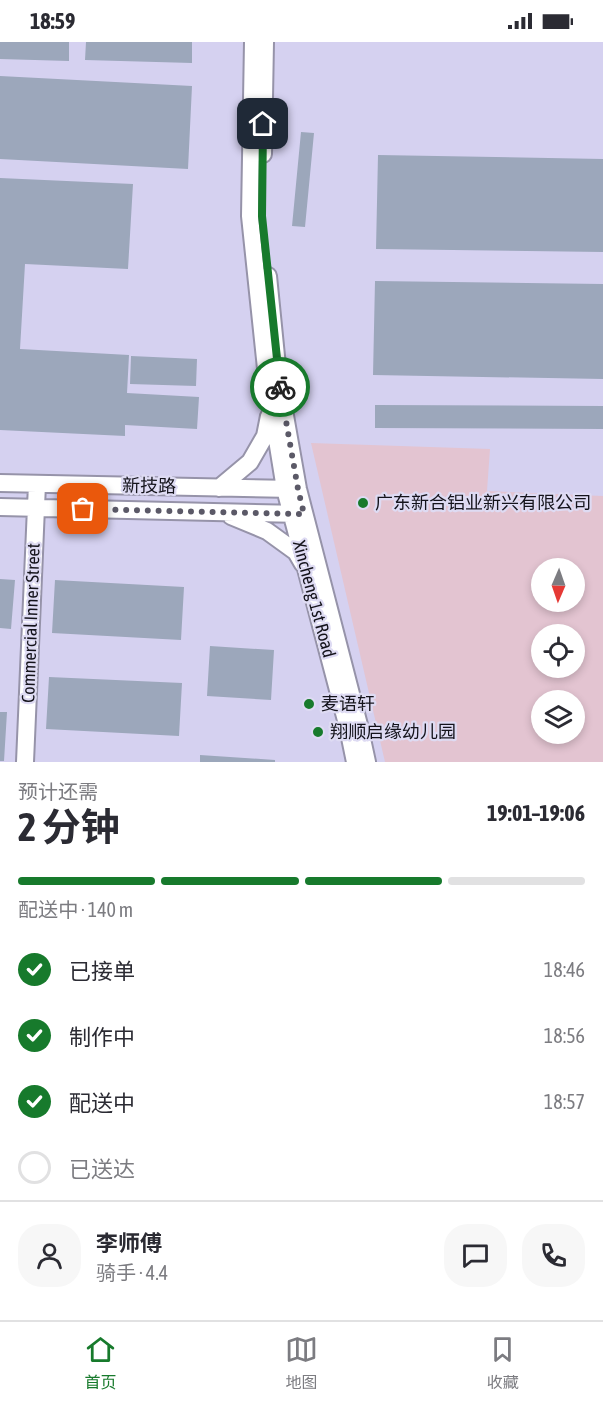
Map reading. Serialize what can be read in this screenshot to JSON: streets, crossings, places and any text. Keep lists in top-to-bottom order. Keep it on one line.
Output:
{"streets":{"street":["新技路","Xincheng 1st Road","Commercial Inner Street"]},"crossings":[["新技路","Xincheng 1st Road"],["新技路","Commercial Inner Street"]],"places":["广东新合铝业新兴有限公司","麦语轩","翔顺启缘幼儿园"],"north":"bottom","page":{"status":"18:59","heading":["2 分钟","预计还需","19:01–19:06"],"panel":["李师傅","骑手 · 4.4"],"bar":"配送中 · 140 m","list":[["已接单","18:46"],["制作中","18:56"],["配送中","18:57"],"已送达"],"tabs":["首页","地图","收藏"]}}
